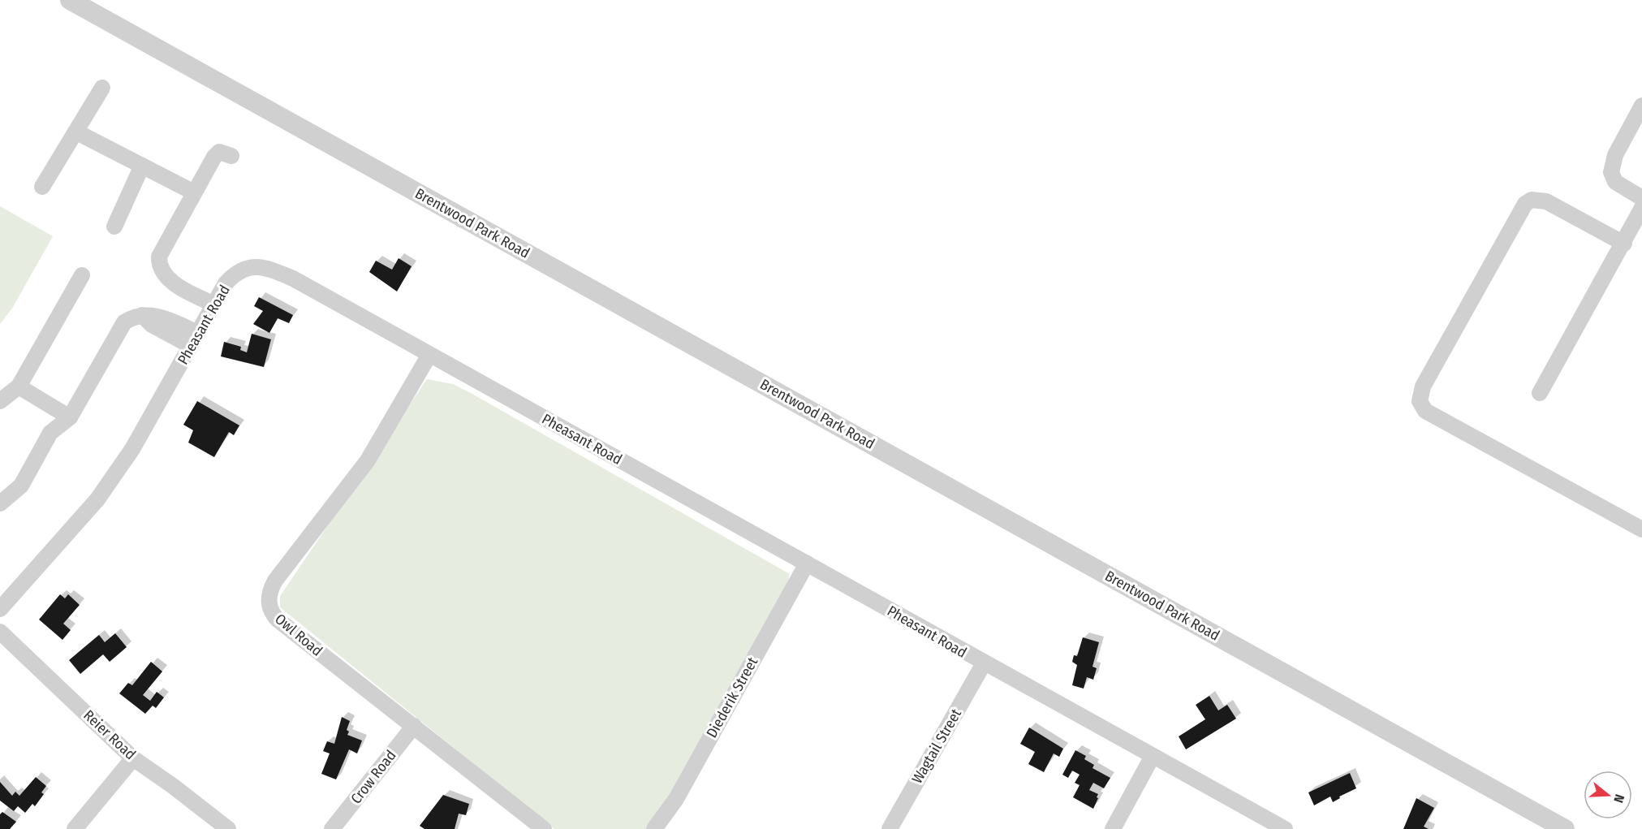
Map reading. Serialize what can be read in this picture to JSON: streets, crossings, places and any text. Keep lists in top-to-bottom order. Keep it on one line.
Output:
{"streets":{"street":["Brentwood Park Road","Pheasant Road","Owl Road","Diederik Street","Reier Road","Wagtail Street","Crow Road"]},"crossings":[["Pheasant Road","Owl Road"],["Pheasant Road","Diederik Street"],["Pheasant Road","Wagtail Street"],["Owl Road","Crow Road"]],"north":"right"}
